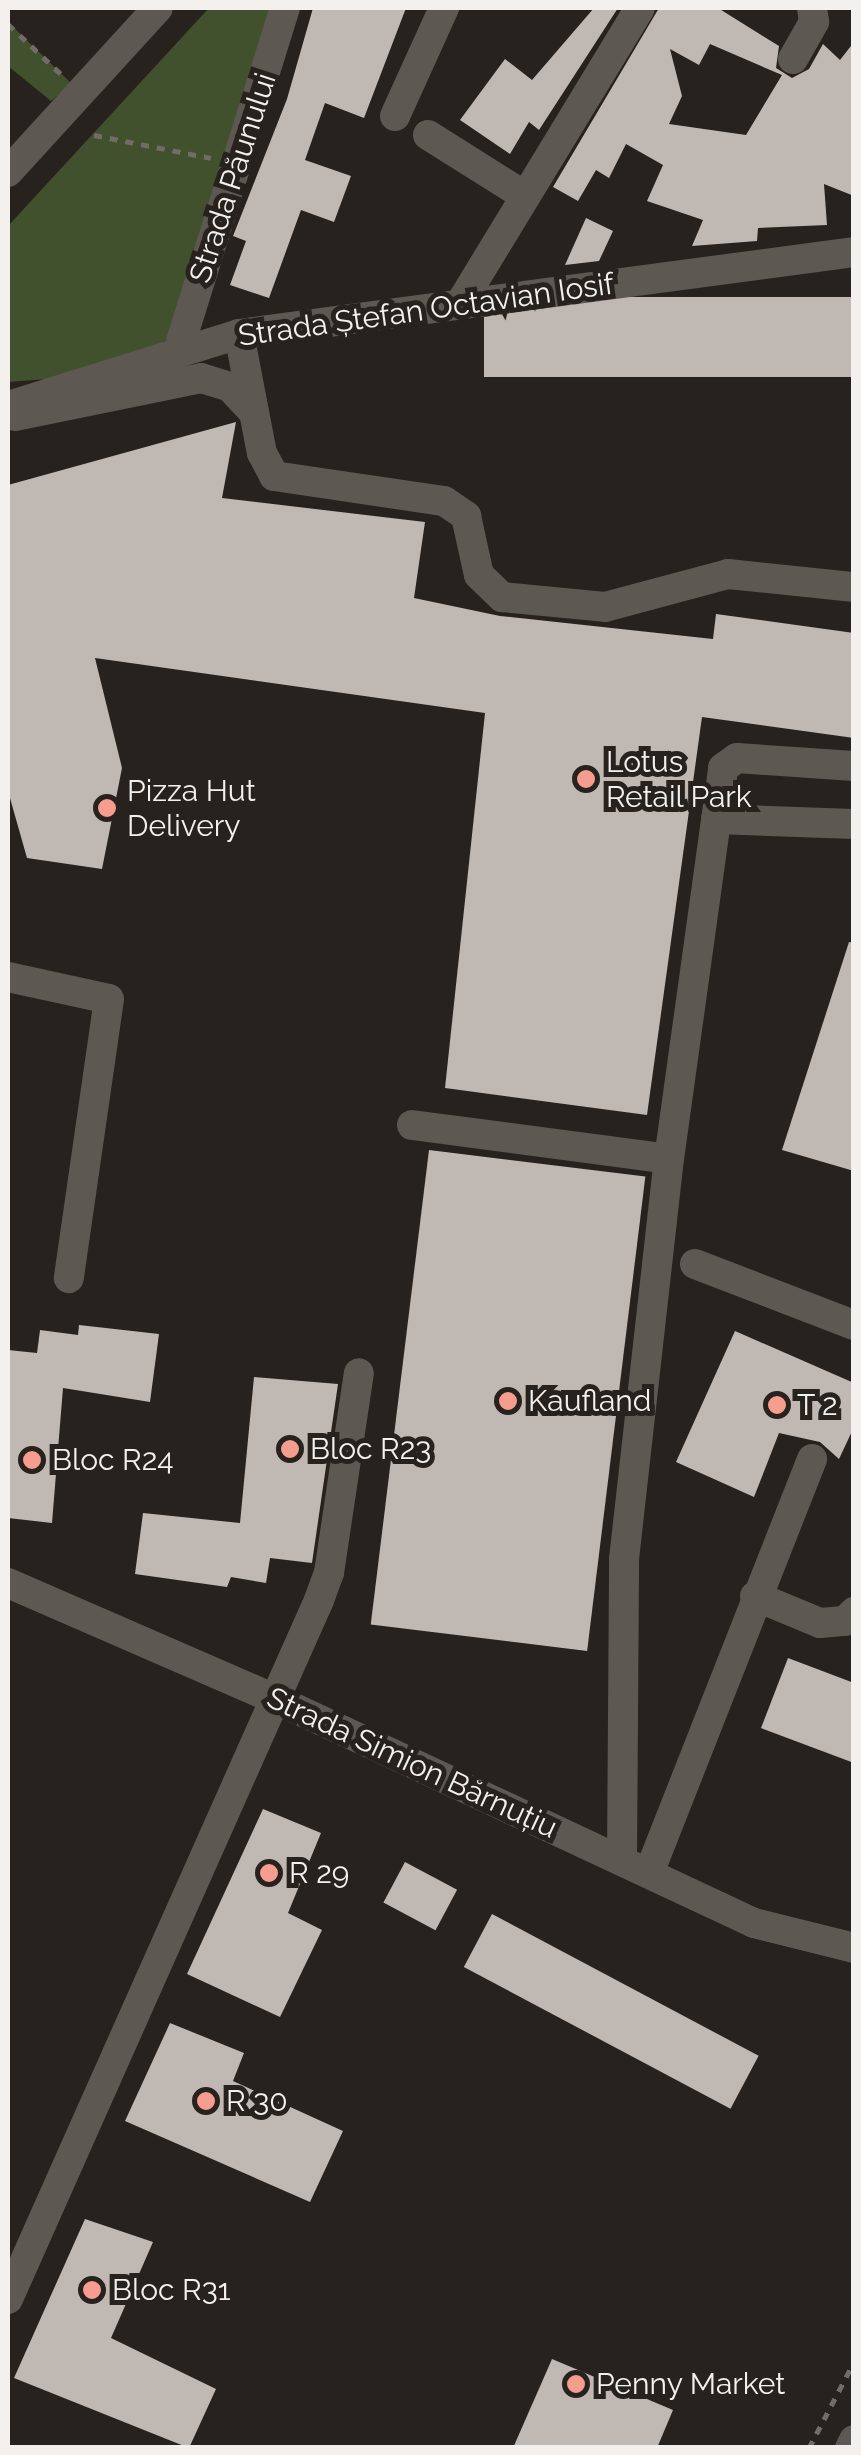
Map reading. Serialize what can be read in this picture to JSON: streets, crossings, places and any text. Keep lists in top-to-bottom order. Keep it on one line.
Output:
{"streets":{"street":["Strada Păunului","Strada Ștefan Octavian Iosif","Strada Simion Bărnuțiu"]},"crossings":[["Strada Păunului","Strada Ștefan Octavian Iosif"]],"places":["Lotus Retail Park","Pizza Hut Delivery","Kaufland","T 2","Bloc R23","Bloc R24","R 29","R 30","Bloc R31","Penny Market"]}
